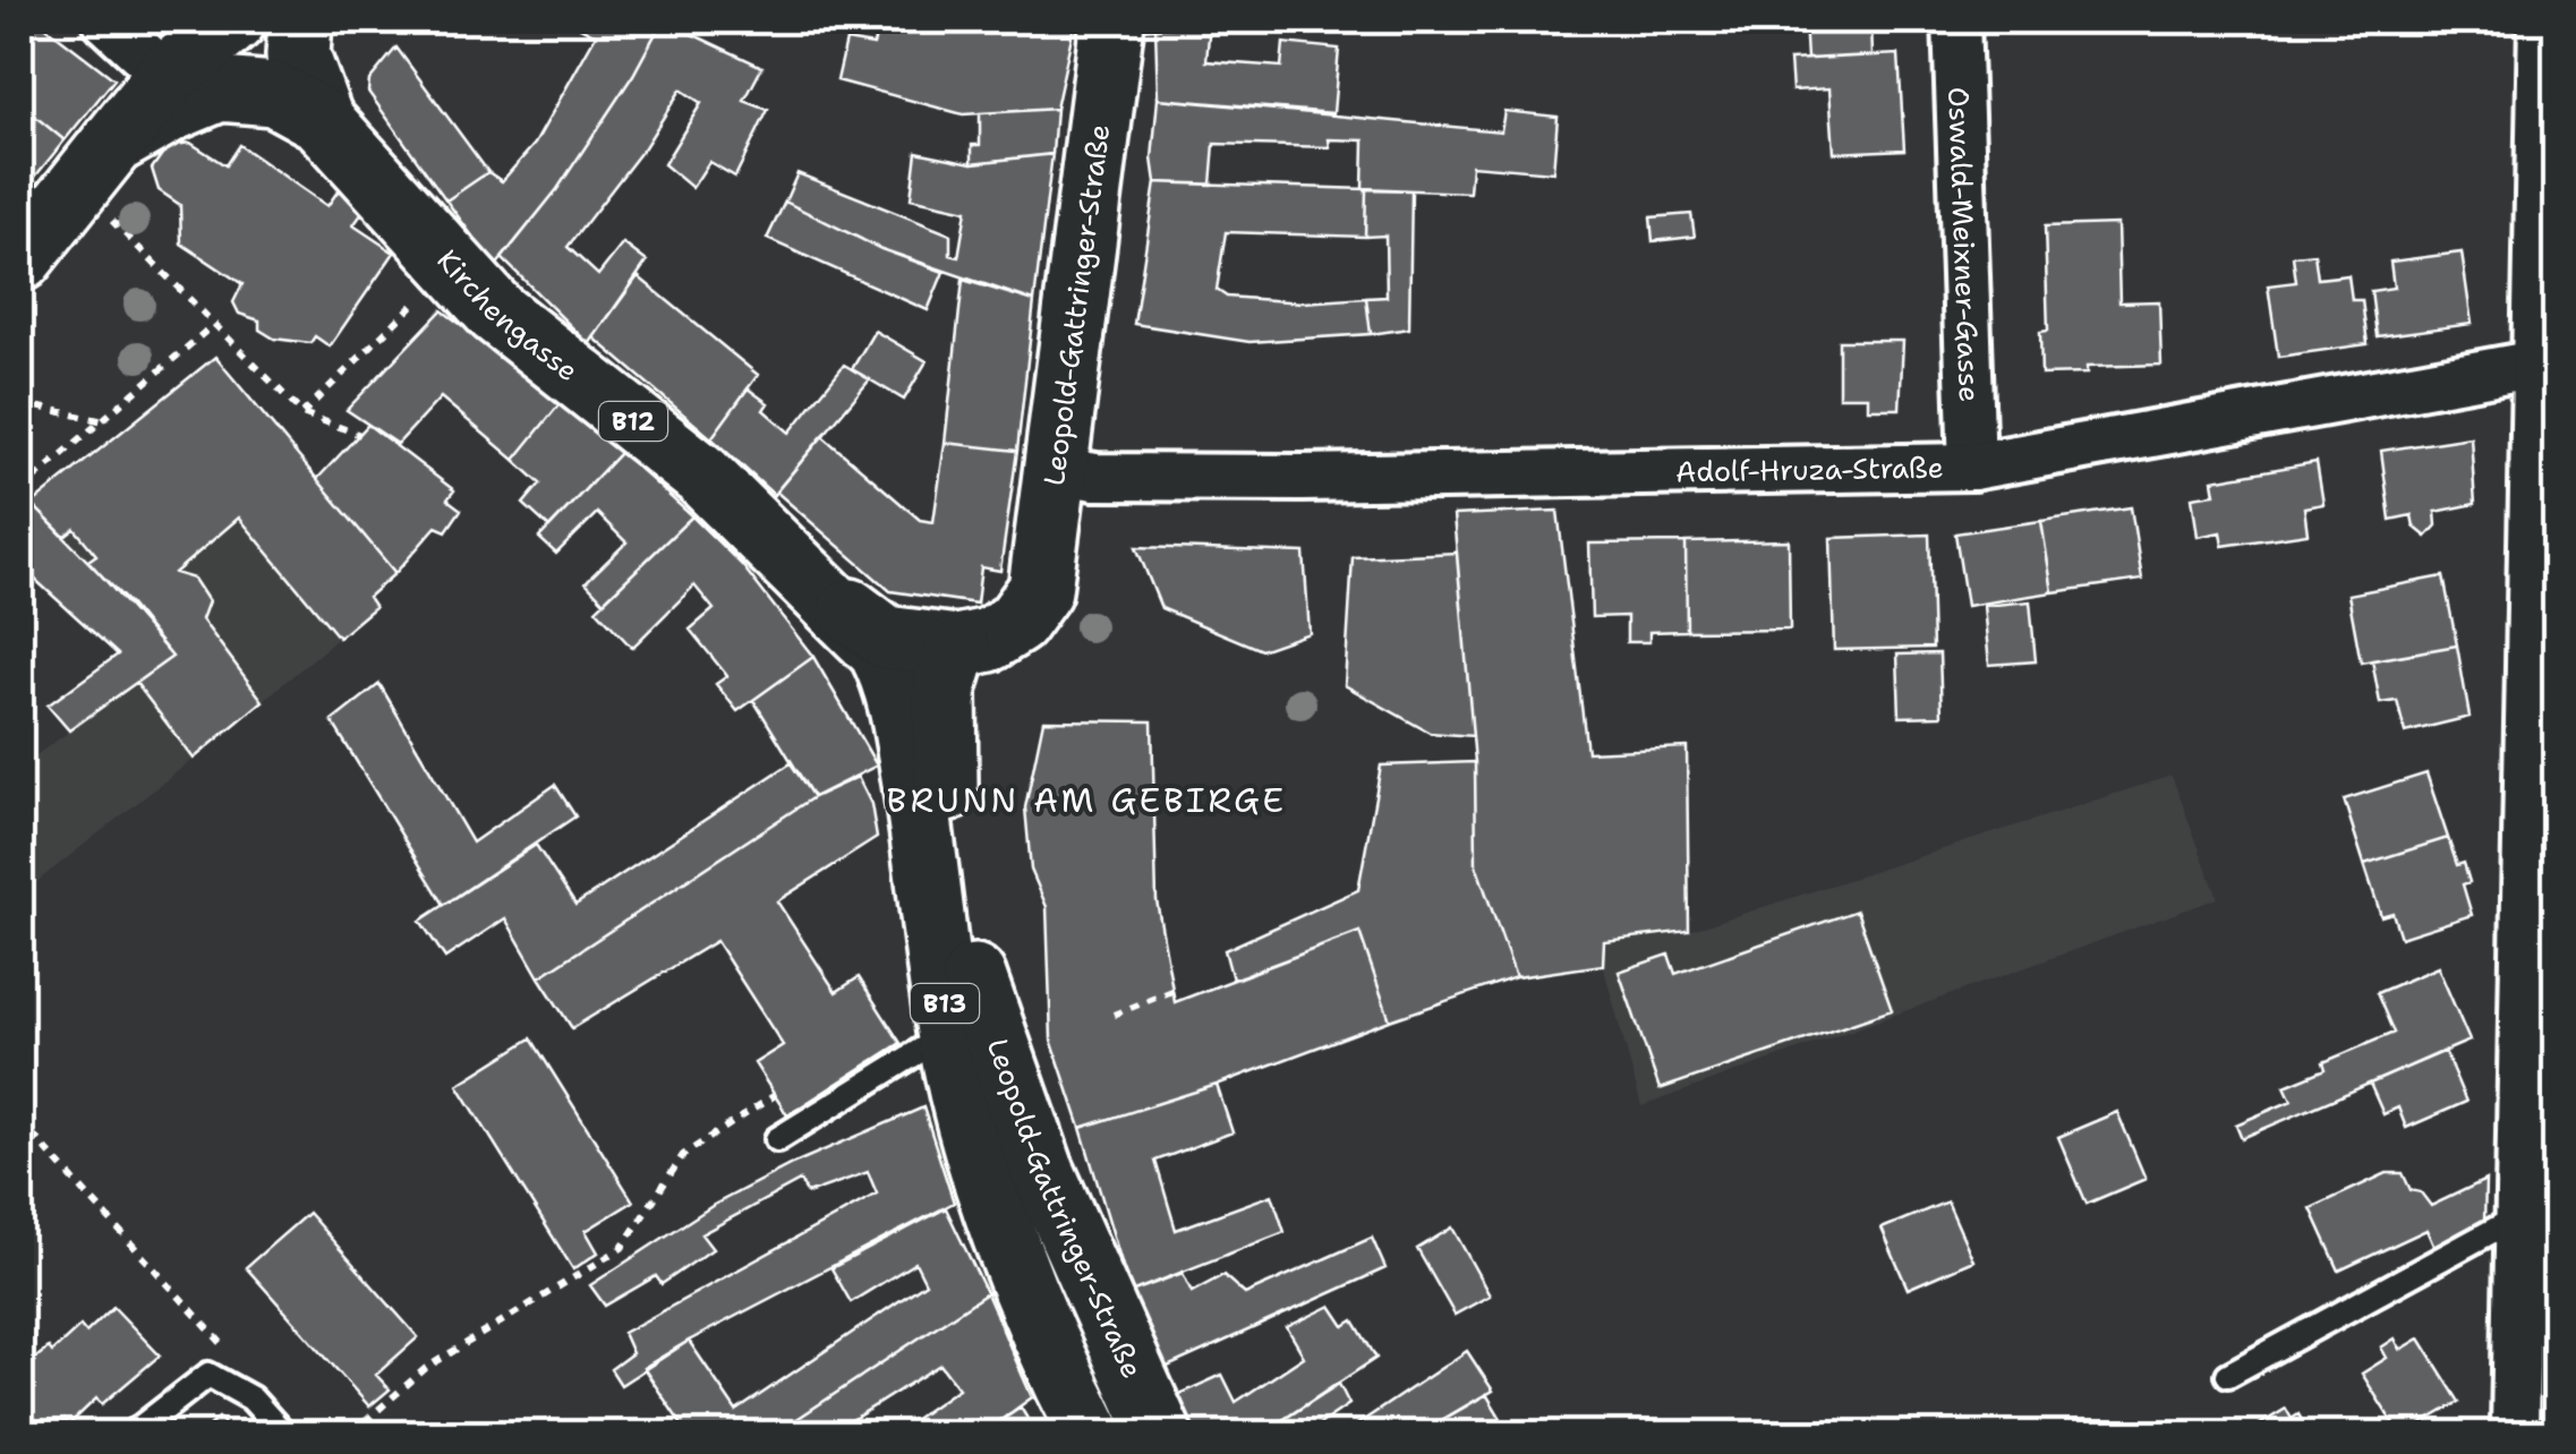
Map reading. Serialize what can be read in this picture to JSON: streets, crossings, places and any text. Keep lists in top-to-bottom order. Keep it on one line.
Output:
{"streets":{"main road":["Leopold-Gattringer-Straße","Kirchengasse","B12","B13"],"street":["Oswald-Meixner-Gasse","Adolf-Hruza-Straße"]},"crossings":[["Oswald-Meixner-Gasse","Adolf-Hruza-Straße"],["Leopold-Gattringer-Straße","Kirchengasse"],["Leopold-Gattringer-Straße","B12"],["Leopold-Gattringer-Straße","Adolf-Hruza-Straße"],["Kirchengasse","B12"]],"districts":["BRUNN AM GEBIRGE"]}
